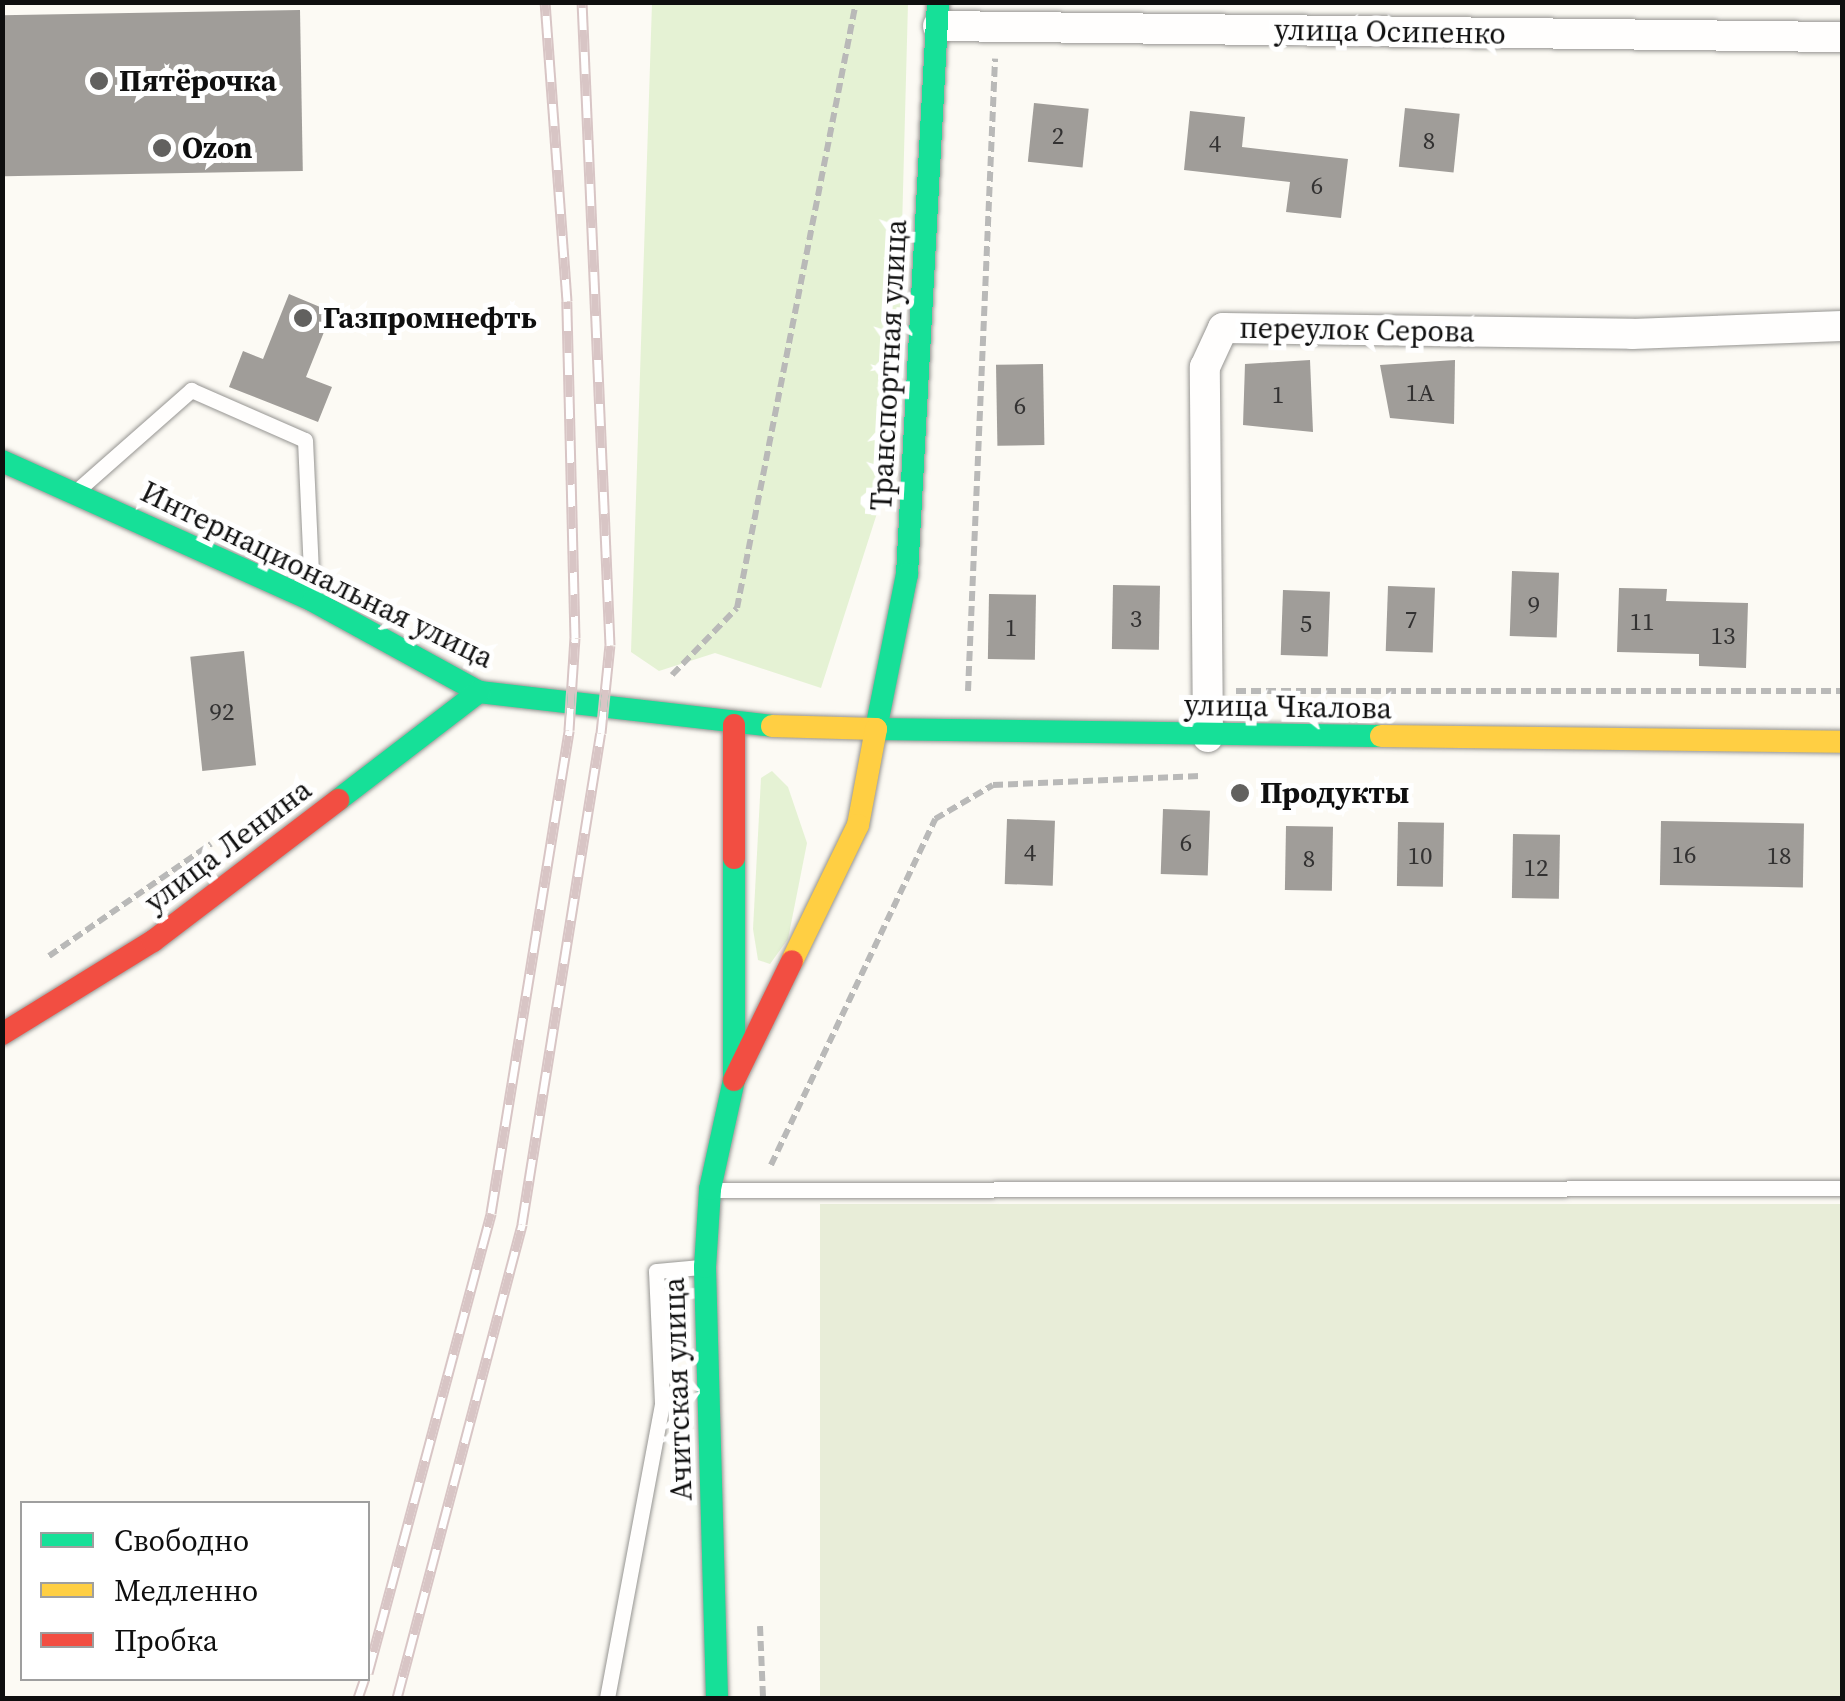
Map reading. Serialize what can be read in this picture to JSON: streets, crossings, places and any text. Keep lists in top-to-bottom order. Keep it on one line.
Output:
{"streets":{"main road":["Транспортная улица","Интернациональная улица","улица Чкалова","улица Ленина","Ачитская улица"],"street":["улица Осипенко","переулок Серова"]},"crossings":[["улица Осипенко","Транспортная улица"],["переулок Серова","улица Чкалова"],["Транспортная улица","улица Чкалова"],["Транспортная улица","Ачитская улица"],["Интернациональная улица","улица Чкалова"],["Интернациональная улица","улица Ленина"],["Интернациональная улица","Ачитская улица"],["улица Чкалова","Ачитская улица"]],"places":["Пятёрочка","Ozon","Газпромнефть","Продукты"],"house_numbers":["2","8","4","6","1А","1","6","9","3","7","11","5","1","13","92","6","4","16","10","18","8","12"],"legend":["Свободно","Медленно","Пробка"]}
